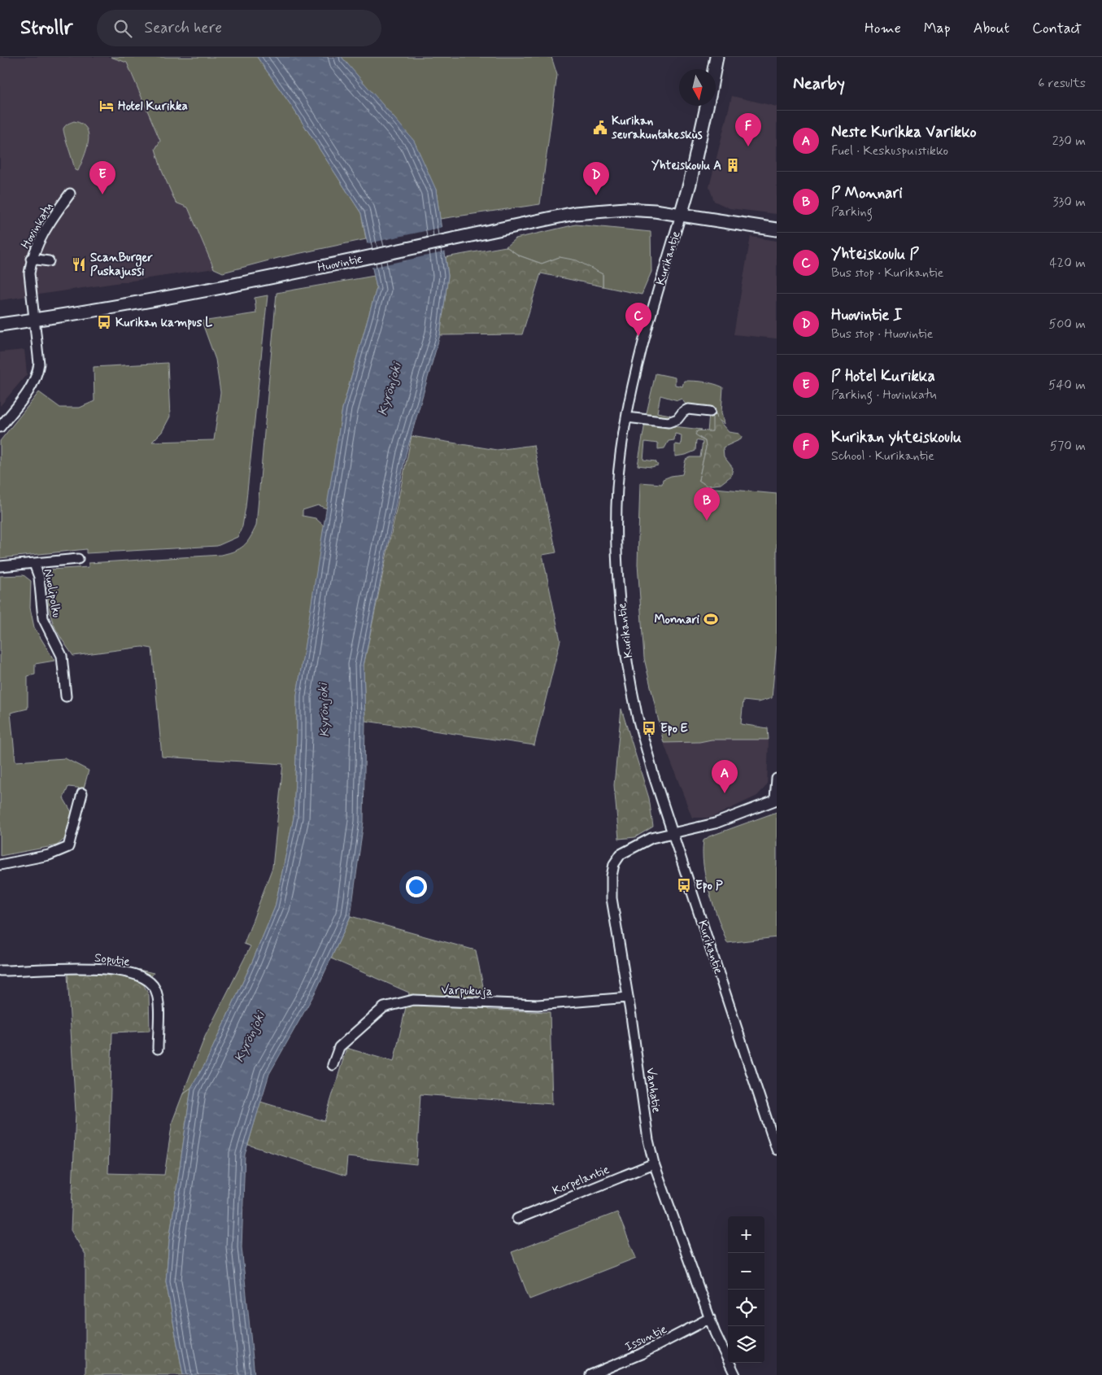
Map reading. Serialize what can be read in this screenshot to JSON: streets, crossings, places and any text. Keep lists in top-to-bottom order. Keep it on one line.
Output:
{"streets":{"main road":["Kurikantie","Huovintie"],"street":["Hovinkatu","Nuolipolku","Soputie","Varpukuja","Vanhatie","Korpelantie","Issuntie"]},"crossings":[["Hovinkatu","Huovintie"],["Kurikantie","Huovintie"],["Kurikantie","Vanhatie"],["Varpukuja","Vanhatie"],["Vanhatie","Korpelantie"],["Vanhatie","Issuntie"]],"water":["Kyrönjoki"],"places":{"hotel":["Hotel Kurikka"],"public building":["Kurikan seurakuntakeskus"],"building":["Yhteiskoulu A"],"restaurant":["ScanBurger Puskajussi"],"bus stop":["Kurikan kampus L","Epo E","Epo P"],"sports":["Monnari"]},"north":"bottom","page":{"header":"Strollr","search":"Search here","nav":["Home","Map","About","Contact"],"heading":["Nearby","6 results"],"list":[{"mark":"A","name":"Neste Kurikka Varikko","note":"Fuel · Keskuspuistikko","value":"230 m"},{"mark":"B","name":"P Monnari","note":"Parking","value":"330 m"},{"mark":"C","name":"Yhteiskoulu P","note":"Bus stop · Kurikantie","value":"420 m"},{"mark":"D","name":"Huovintie I","note":"Bus stop · Huovintie","value":"500 m"},{"mark":"E","name":"P Hotel Kurikka","note":"Parking · Hovinkatu","value":"540 m"},{"mark":"F","name":"Kurikan yhteiskoulu","note":"School · Kurikantie","value":"570 m"}],"pins":["F","E","D","C","B","A"],"map_buttons":["+","−"]}}
